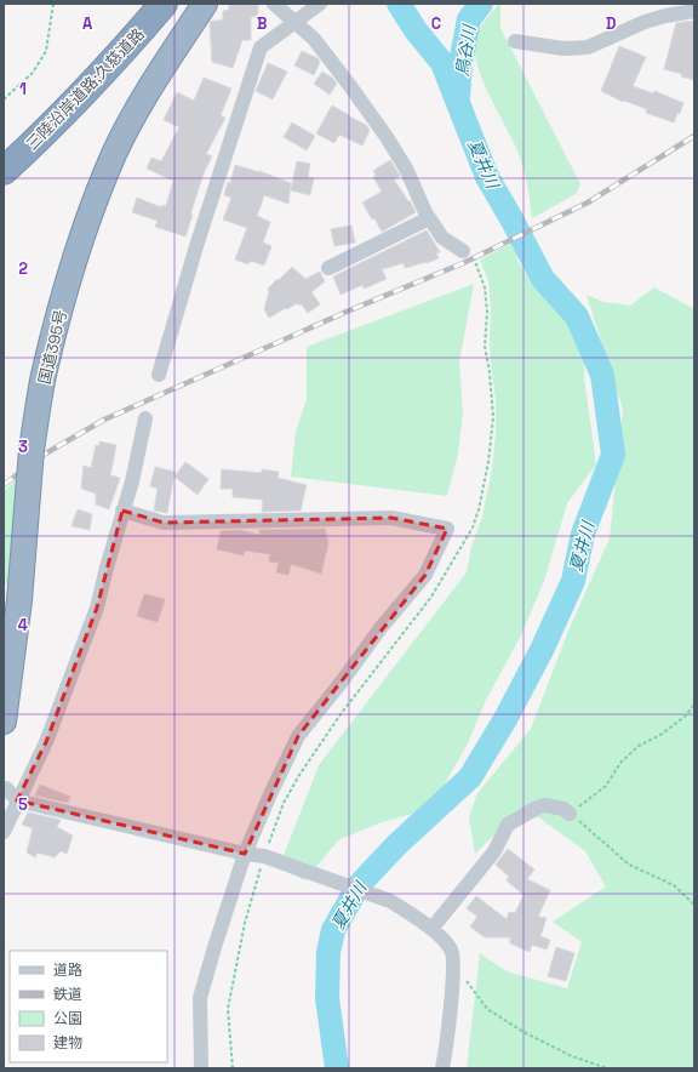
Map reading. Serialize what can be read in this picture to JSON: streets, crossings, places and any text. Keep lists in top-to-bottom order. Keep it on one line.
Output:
{"streets":{"highway":["三陸沿岸道路;久慈道路","国道395号"]},"water":["鳥谷川","夏井川"],"legend":["道路","鉄道","公園","建物"],"grid":{"columns":["A","B","C","D"],"rows":["1","2","3","4","5"]}}
